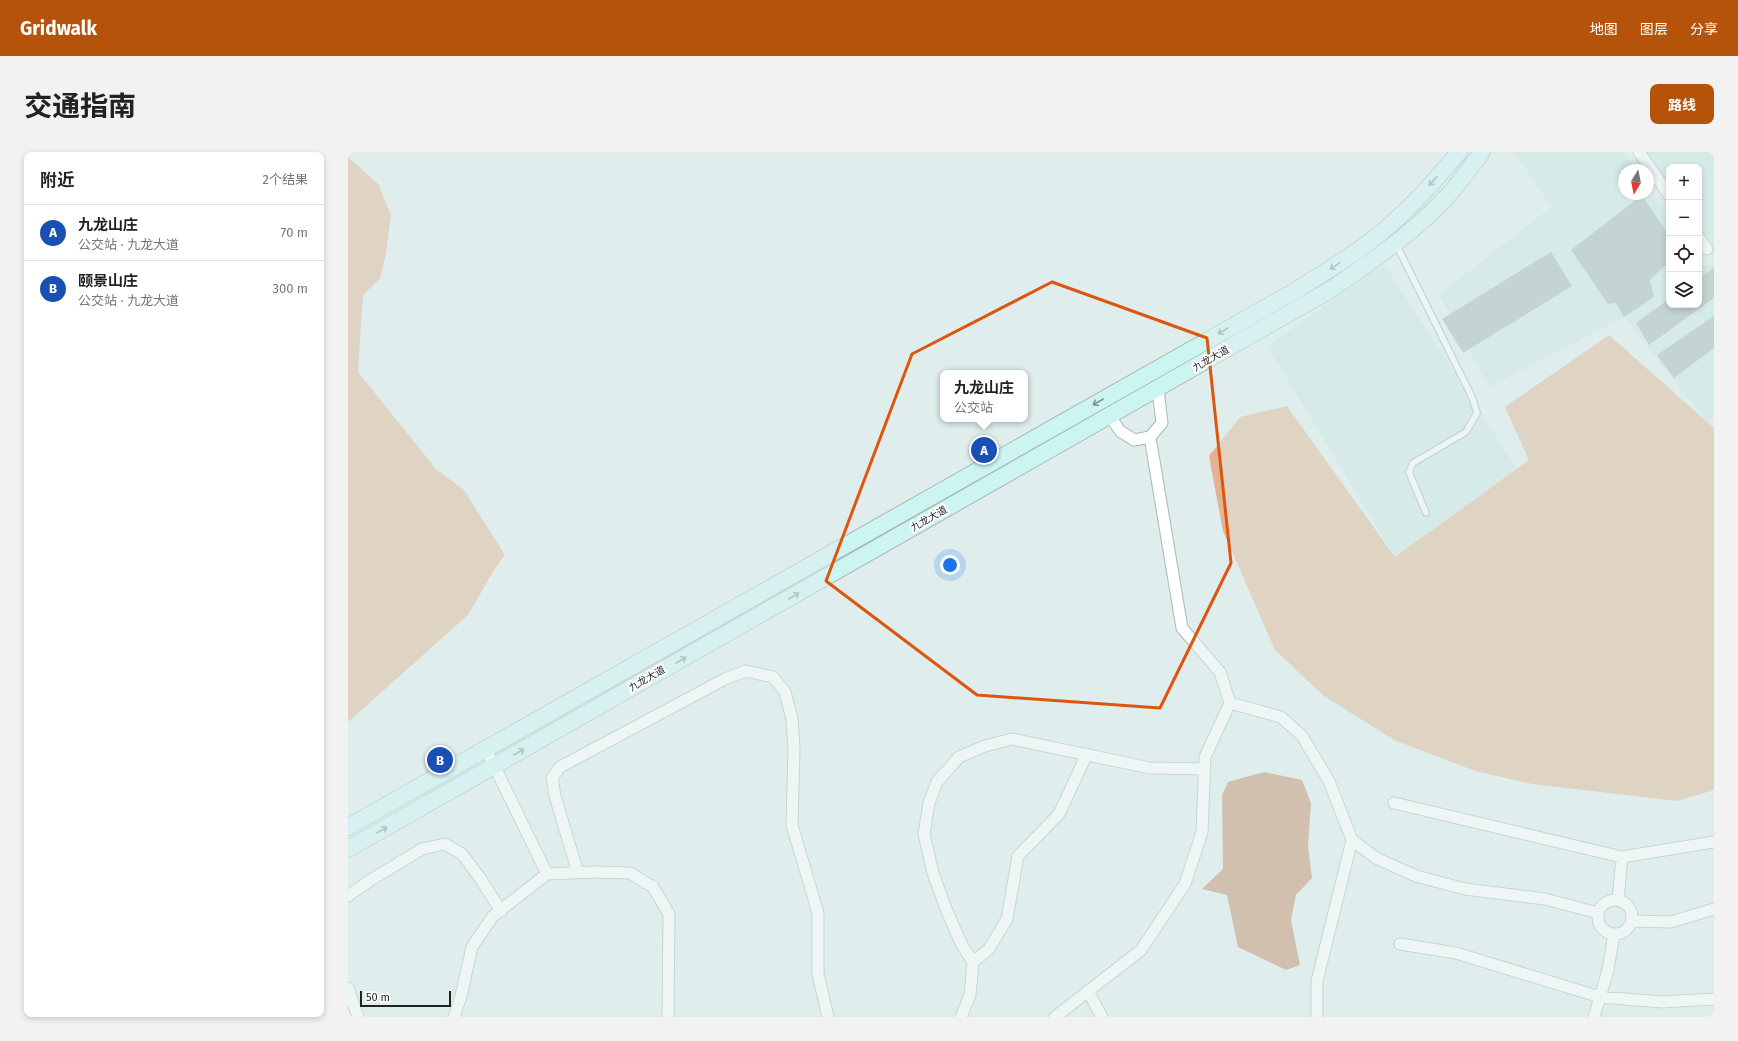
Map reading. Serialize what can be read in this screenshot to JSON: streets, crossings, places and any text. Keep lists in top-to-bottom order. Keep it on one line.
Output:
{"streets":{"main road":["九龙大道"]},"scale_bar":"50 m","north":"bottom","page":{"header":"Gridwalk","nav":["地图","图层","分享"],"title":"交通指南","buttons":"路线","heading":["附近","2个结果"],"map_buttons":["+","−"],"list":[{"mark":"A","name":"九龙山庄","note":"公交站 · 九龙大道","value":"70 m"},{"mark":"B","name":"颐景山庄","note":"公交站 · 九龙大道","value":"300 m"}],"popup":["九龙山庄","公交站"],"pins":["A","B"],"scale":"50 m"}}
